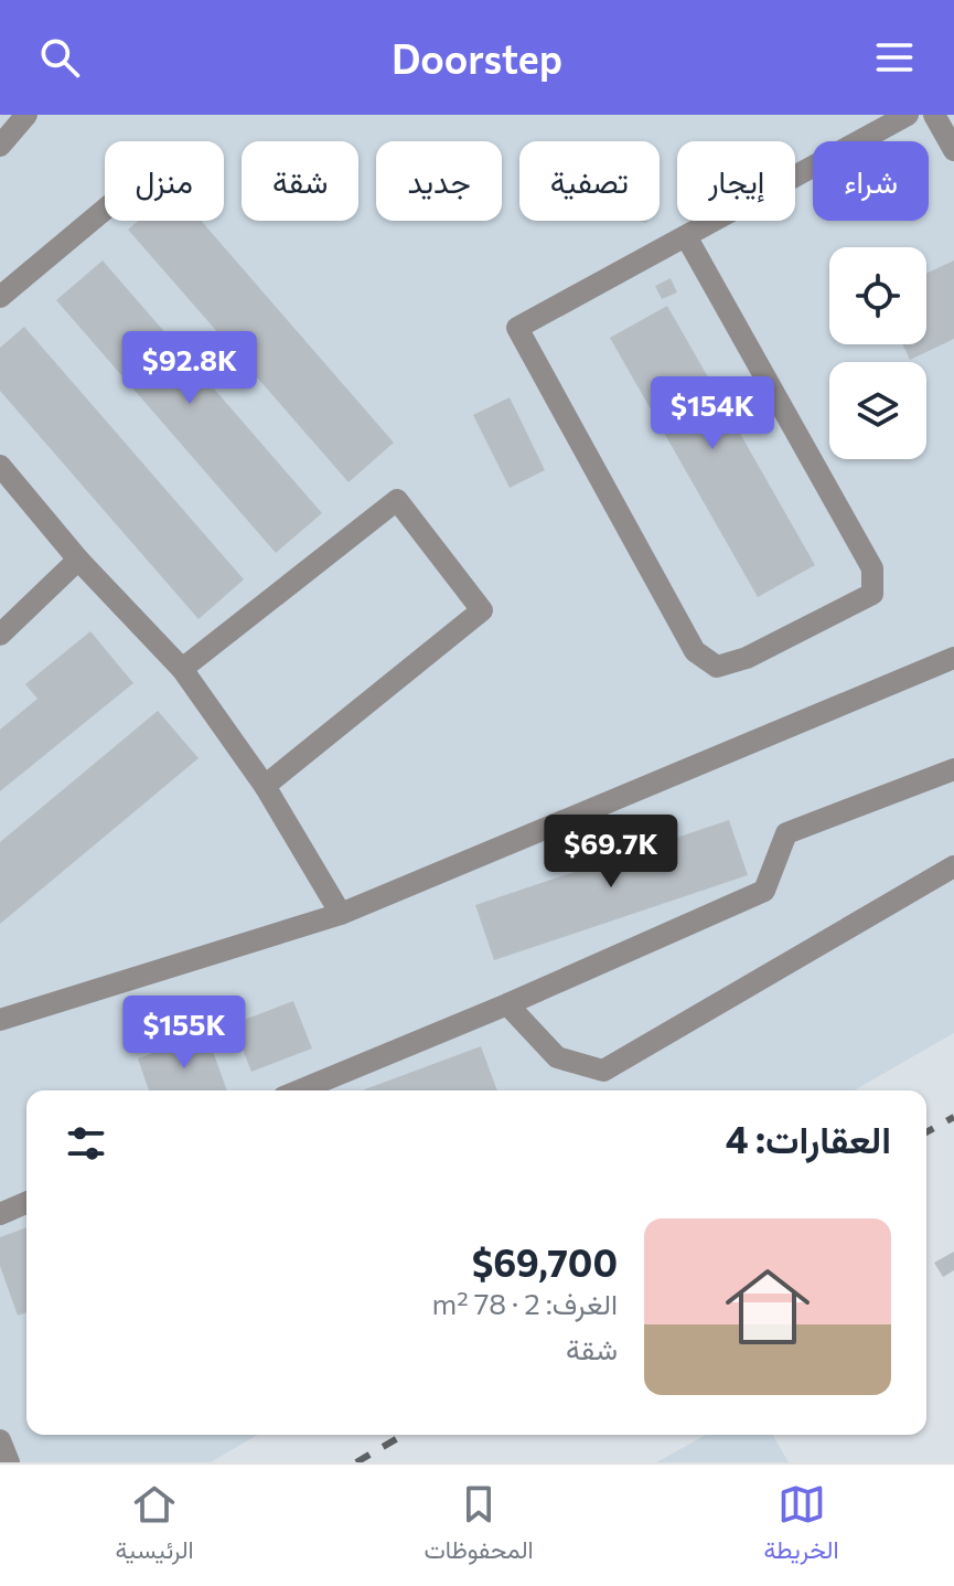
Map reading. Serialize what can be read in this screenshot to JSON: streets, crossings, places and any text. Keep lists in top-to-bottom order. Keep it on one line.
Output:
{"page":{"header":"Doorstep","chip":["شراء","إيجار","تصفية","جديد","شقة","منزل"],"price":["$92.8K","$154K","$69.7K","$155K"],"heading":"العقارات: 4","list":[{"name":"$69,700","note":"الغرف: 2 · 78 m² · شقة"}],"tabs":["الخريطة","المحفوظات","الرئيسية"]}}
